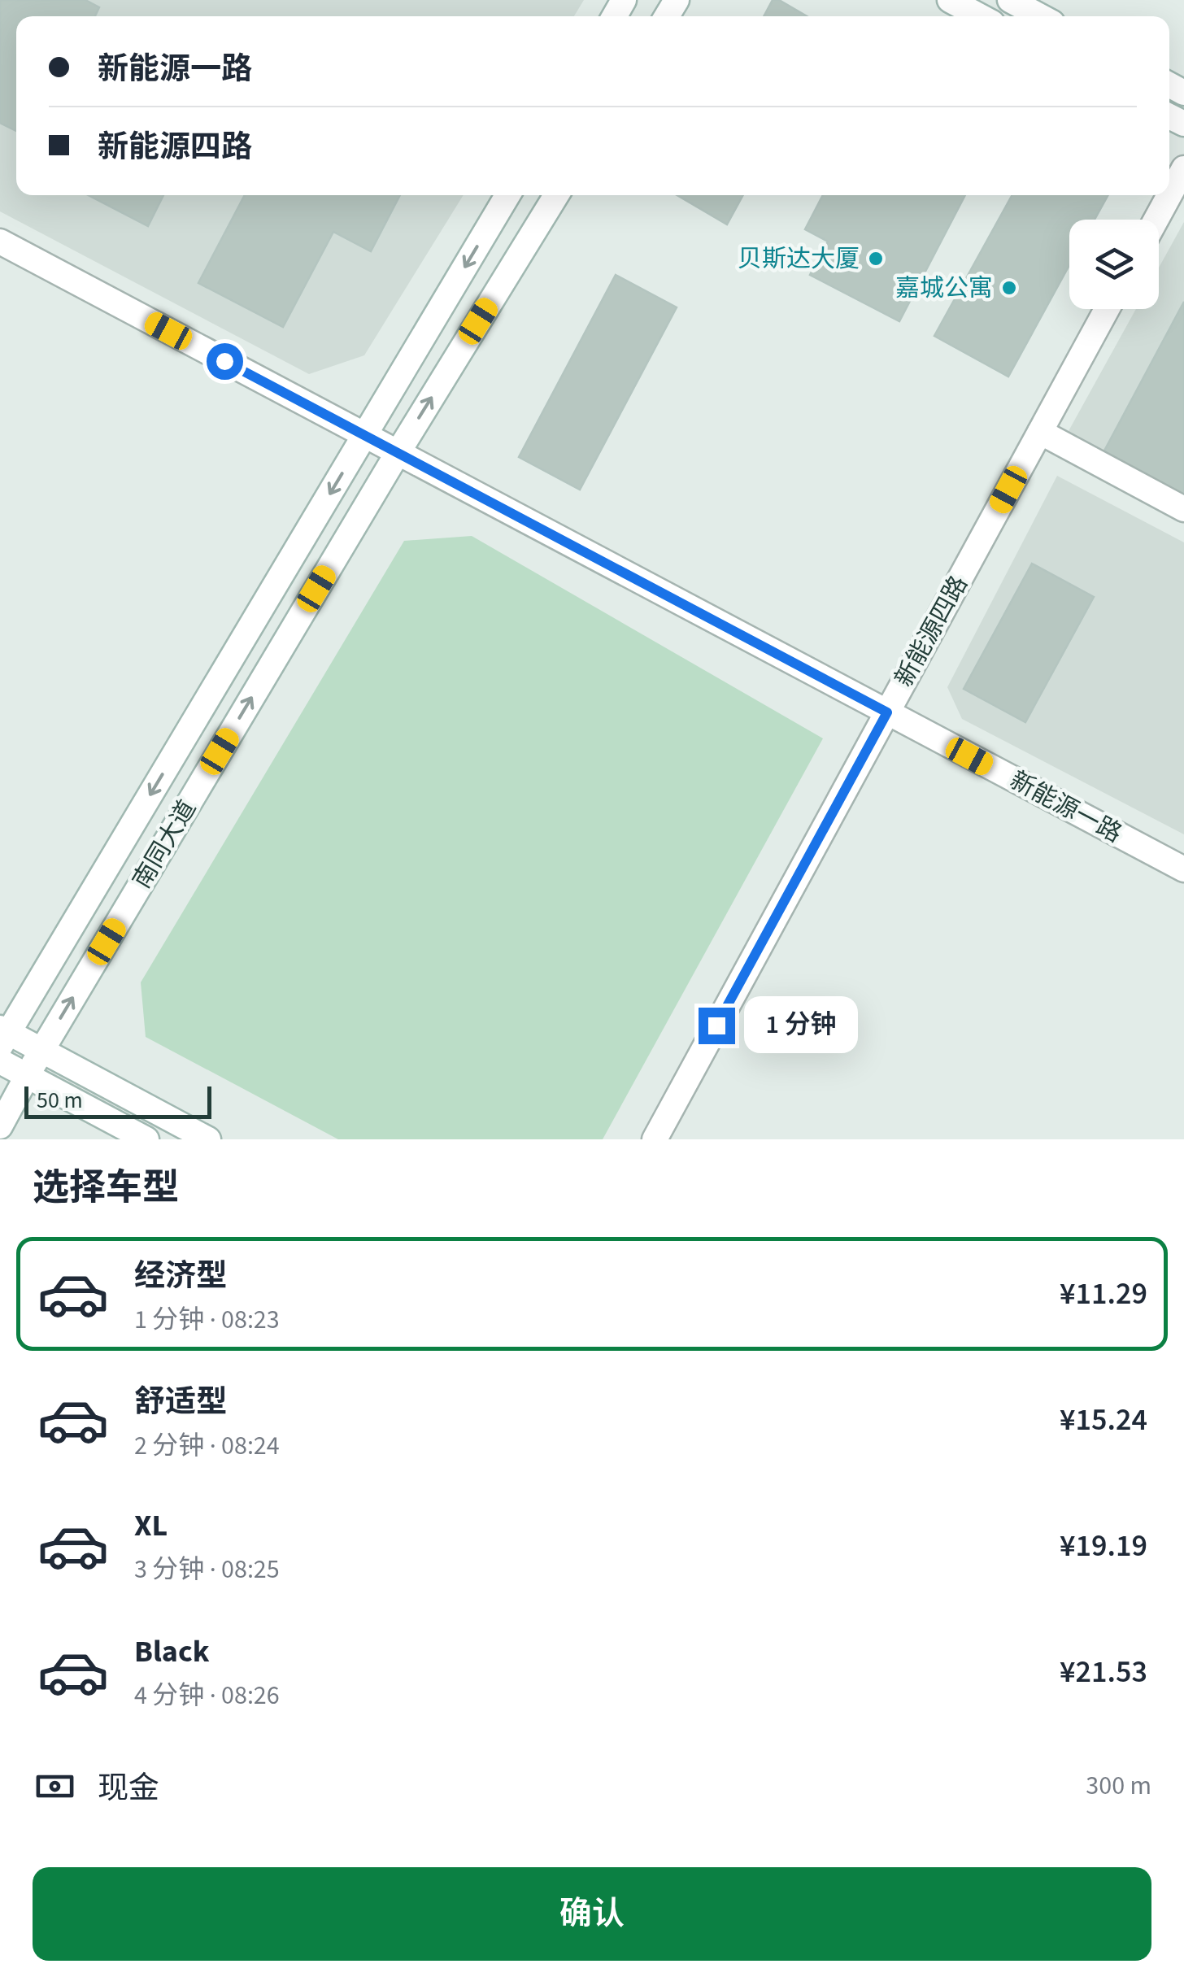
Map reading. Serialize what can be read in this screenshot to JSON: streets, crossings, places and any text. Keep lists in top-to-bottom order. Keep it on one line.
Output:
{"streets":{"street":["新能源四路","新能源一路","南同大道"]},"crossings":[["新能源四路","新能源一路"],["新能源一路","南同大道"]],"places":["贝斯达大厦","嘉城公寓"],"scale_bar":"50 m","page":{"banner":["新能源一路","新能源四路"],"bubble":"1 分钟","scale":"50 m","heading":"选择车型","list":[{"name":"经济型","note":"1 分钟 · 08:23","value":"¥11.29"},{"name":"舒适型","note":"2 分钟 · 08:24","value":"¥15.24"},{"name":"XL","note":"3 分钟 · 08:25","value":"¥19.19"},{"name":"Black","note":"4 分钟 · 08:26","value":"¥21.53"}],"pay":["现金","300 m"],"buttons":"确认"}}
